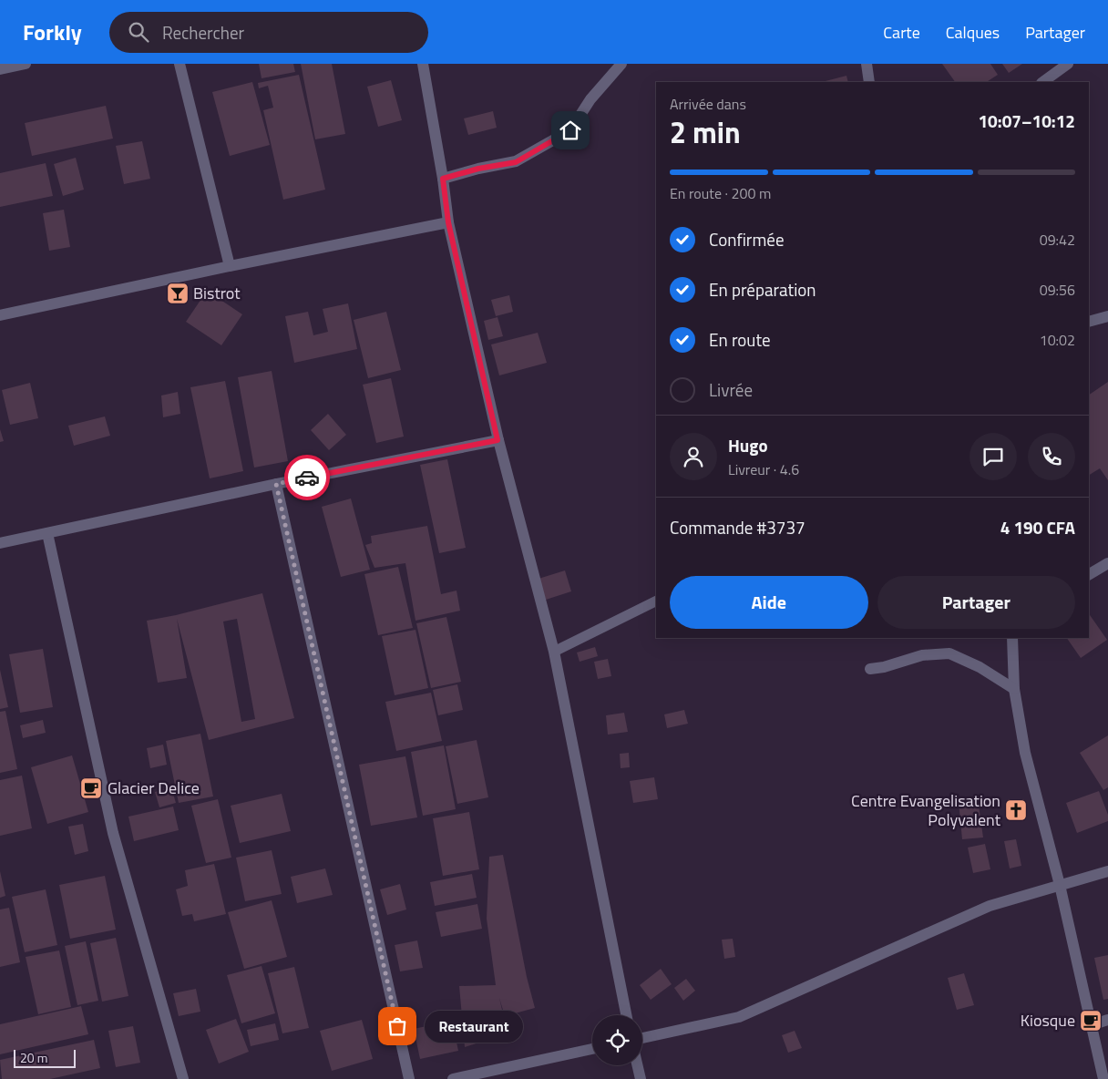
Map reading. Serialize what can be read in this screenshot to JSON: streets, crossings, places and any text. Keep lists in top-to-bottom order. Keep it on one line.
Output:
{"places":{"bar":["Bistrot"],"cafe":["Glacier Delice","Kiosque"],"church":["Centre Evangelisation Polyvalent"],"other":["Restaurant"]},"scale_bar":"20 m","page":{"header":"Forkly","search":"Rechercher","nav":["Carte","Calques","Partager"],"heading":["2 min","Arrivée dans","10:07–10:12"],"panel":["Hugo","Livreur · 4.6","Commande #3737","4 190 CFA"],"bar":"En route · 200 m","list":[["Confirmée","09:42"],["En préparation","09:56"],["En route","10:02"],"Livrée"],"buttons":["Aide","Partager"],"bubble":"Restaurant","scale":"20 m"}}
